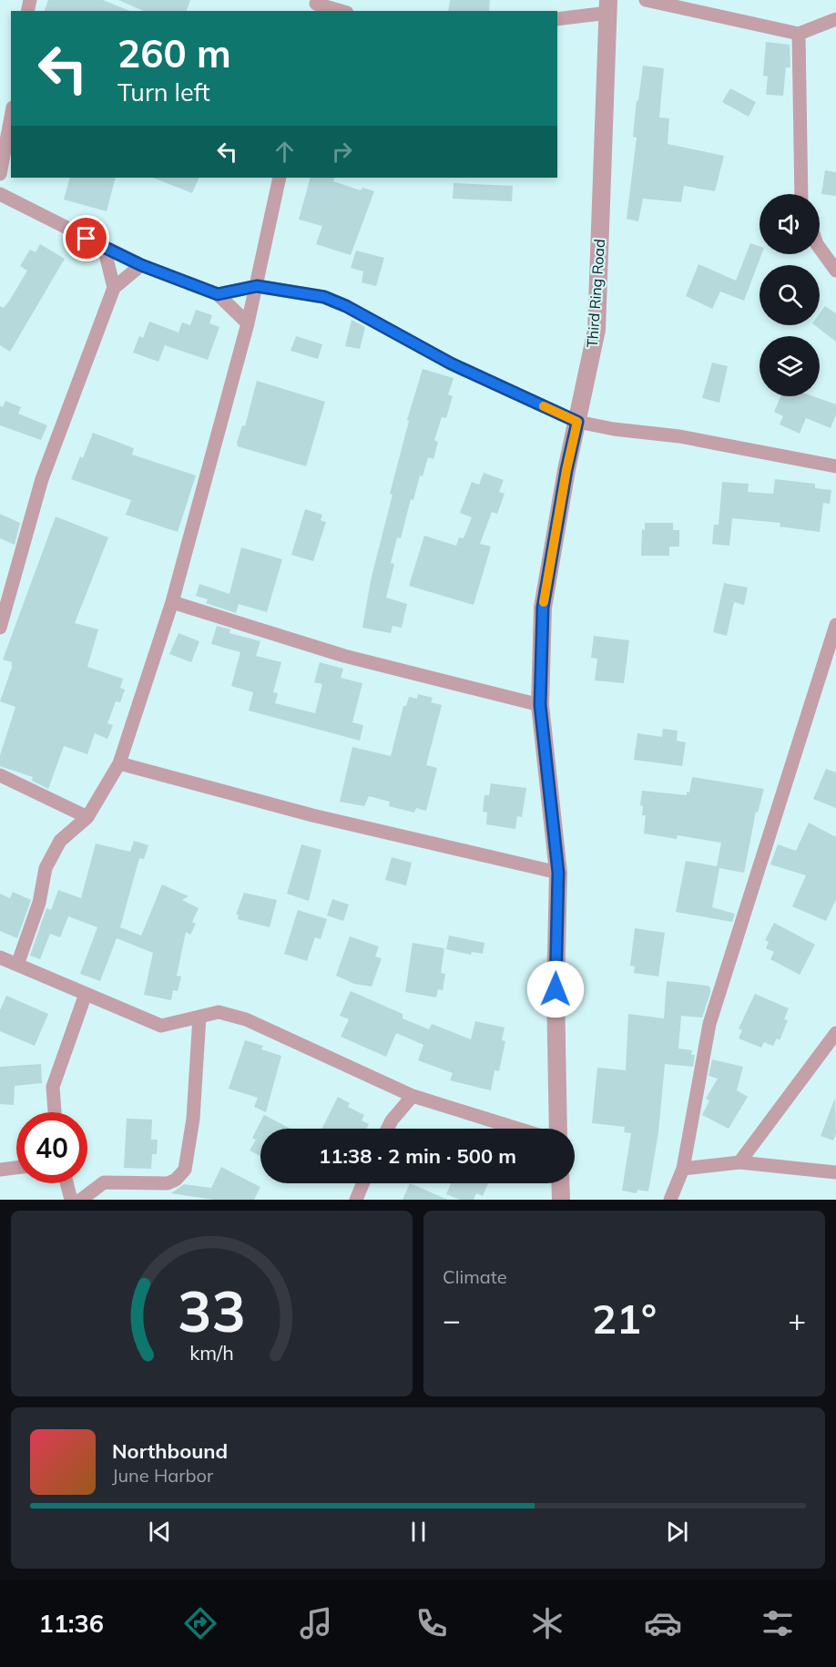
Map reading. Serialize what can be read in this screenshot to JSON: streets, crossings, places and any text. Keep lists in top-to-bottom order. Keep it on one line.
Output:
{"streets":{"street":["Third Ring Road"]},"page":{"turn":["260 m","Turn left"],"limit":"40","trip":"11:38 · 2 min · 500 m","tile":"Climate","heat":["−","21°","+"],"song":["Northbound","June Harbor"],"tabs":"11:36","gauge":["33","km/h"]}}
